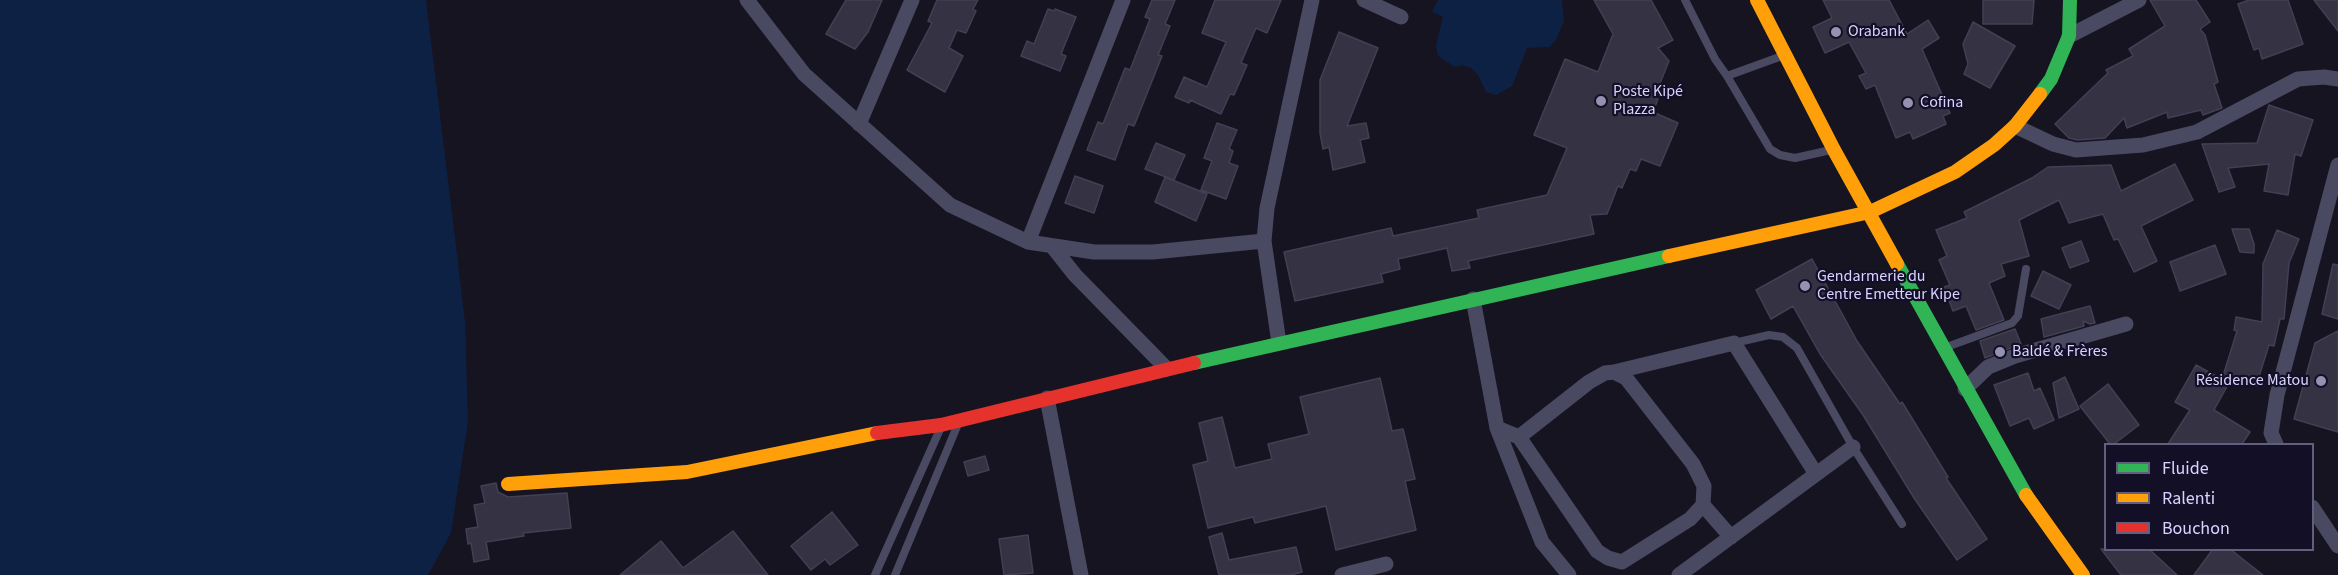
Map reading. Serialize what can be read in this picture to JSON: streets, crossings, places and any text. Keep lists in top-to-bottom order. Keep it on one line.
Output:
{"places":["Orabank","Poste Kipé Plazza","Cofina","Gendarmerie du Centre Emetteur Kipe","Baldé & Frères","Résidence Matou"],"legend":["Fluide","Ralenti","Bouchon"]}
